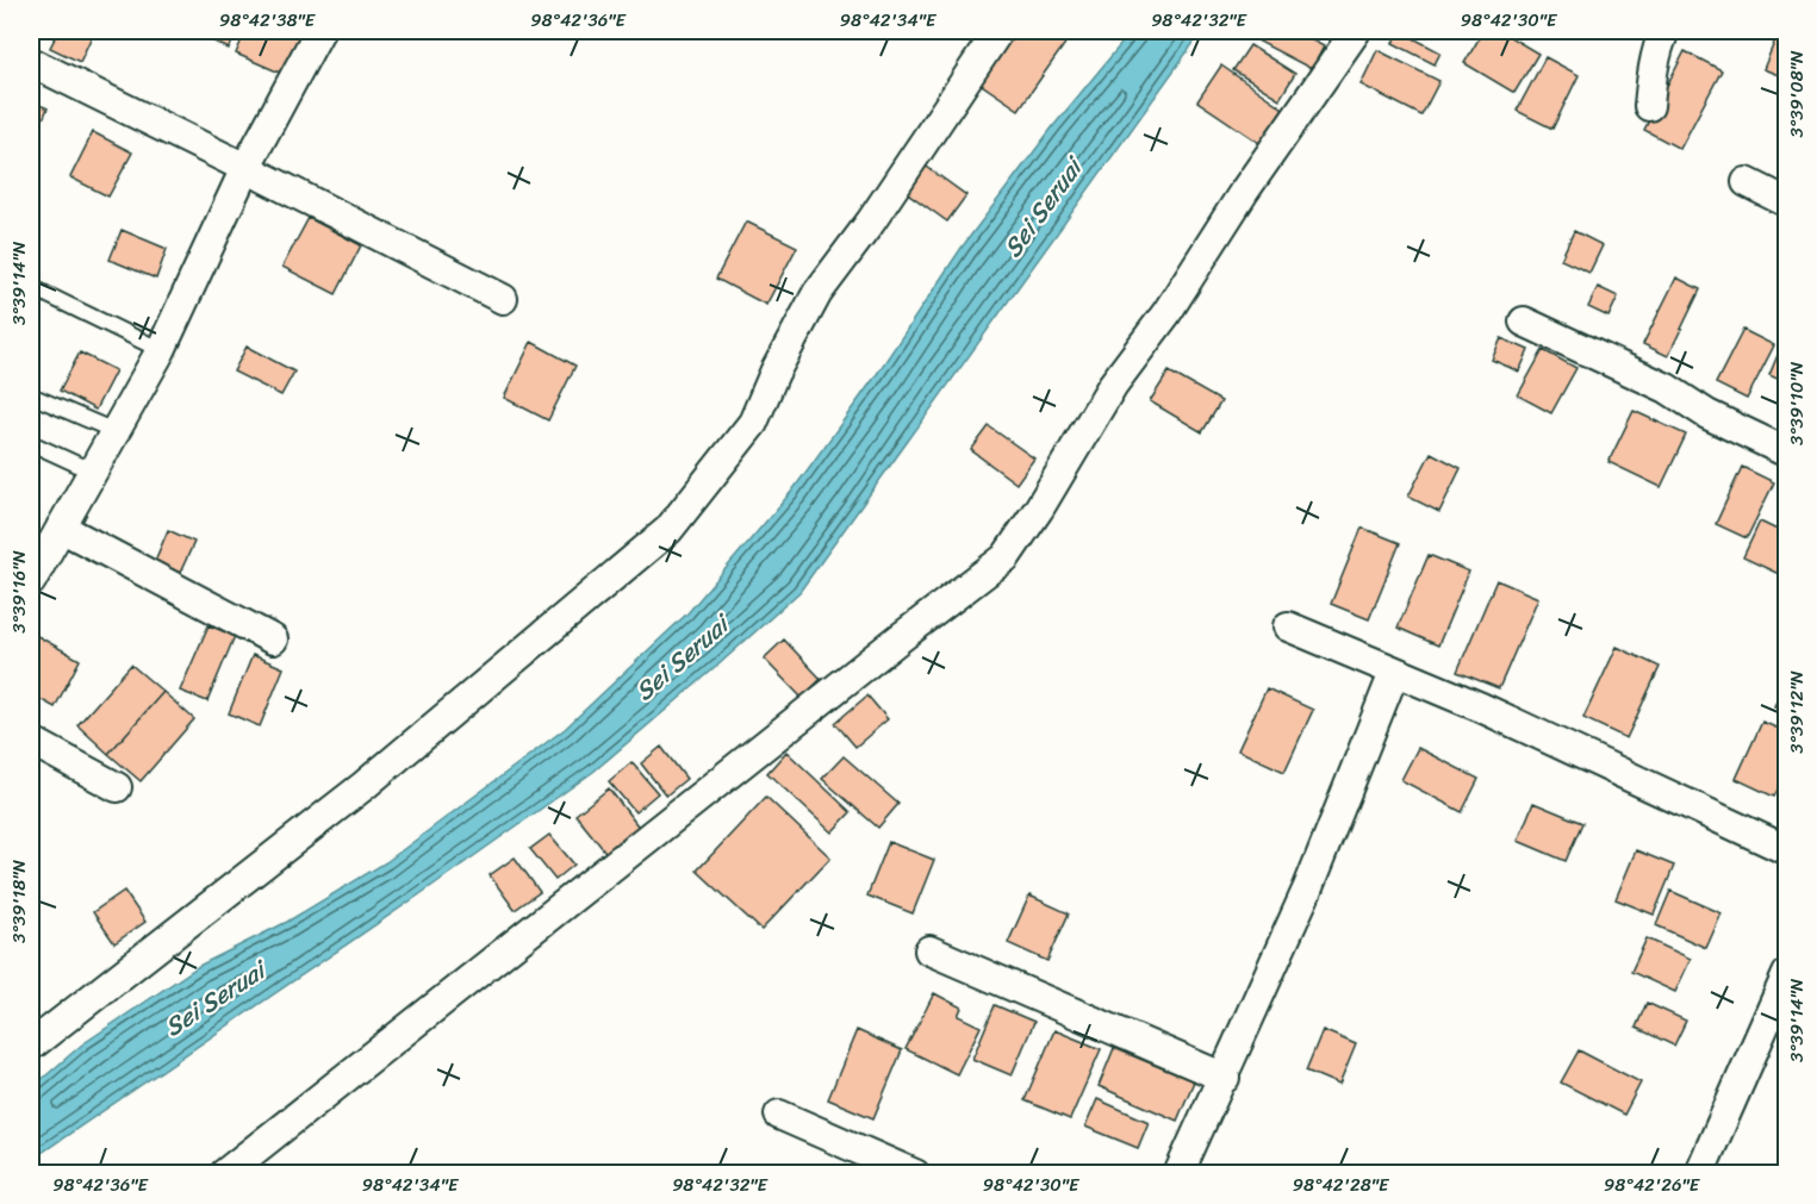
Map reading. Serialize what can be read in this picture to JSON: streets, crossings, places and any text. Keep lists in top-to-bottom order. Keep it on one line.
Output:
{"water":["Sei Seruai"],"coordinates":["98°42'38\"E","98°42'36\"E","98°42'34\"E","98°42'32\"E","98°42'30\"E","3°39'08\"N","3°39'14\"N","3°39'10\"N","3°39'16\"N","3°39'12\"N","3°39'18\"N","98°42'28\"E","98°42'26\"E"]}
